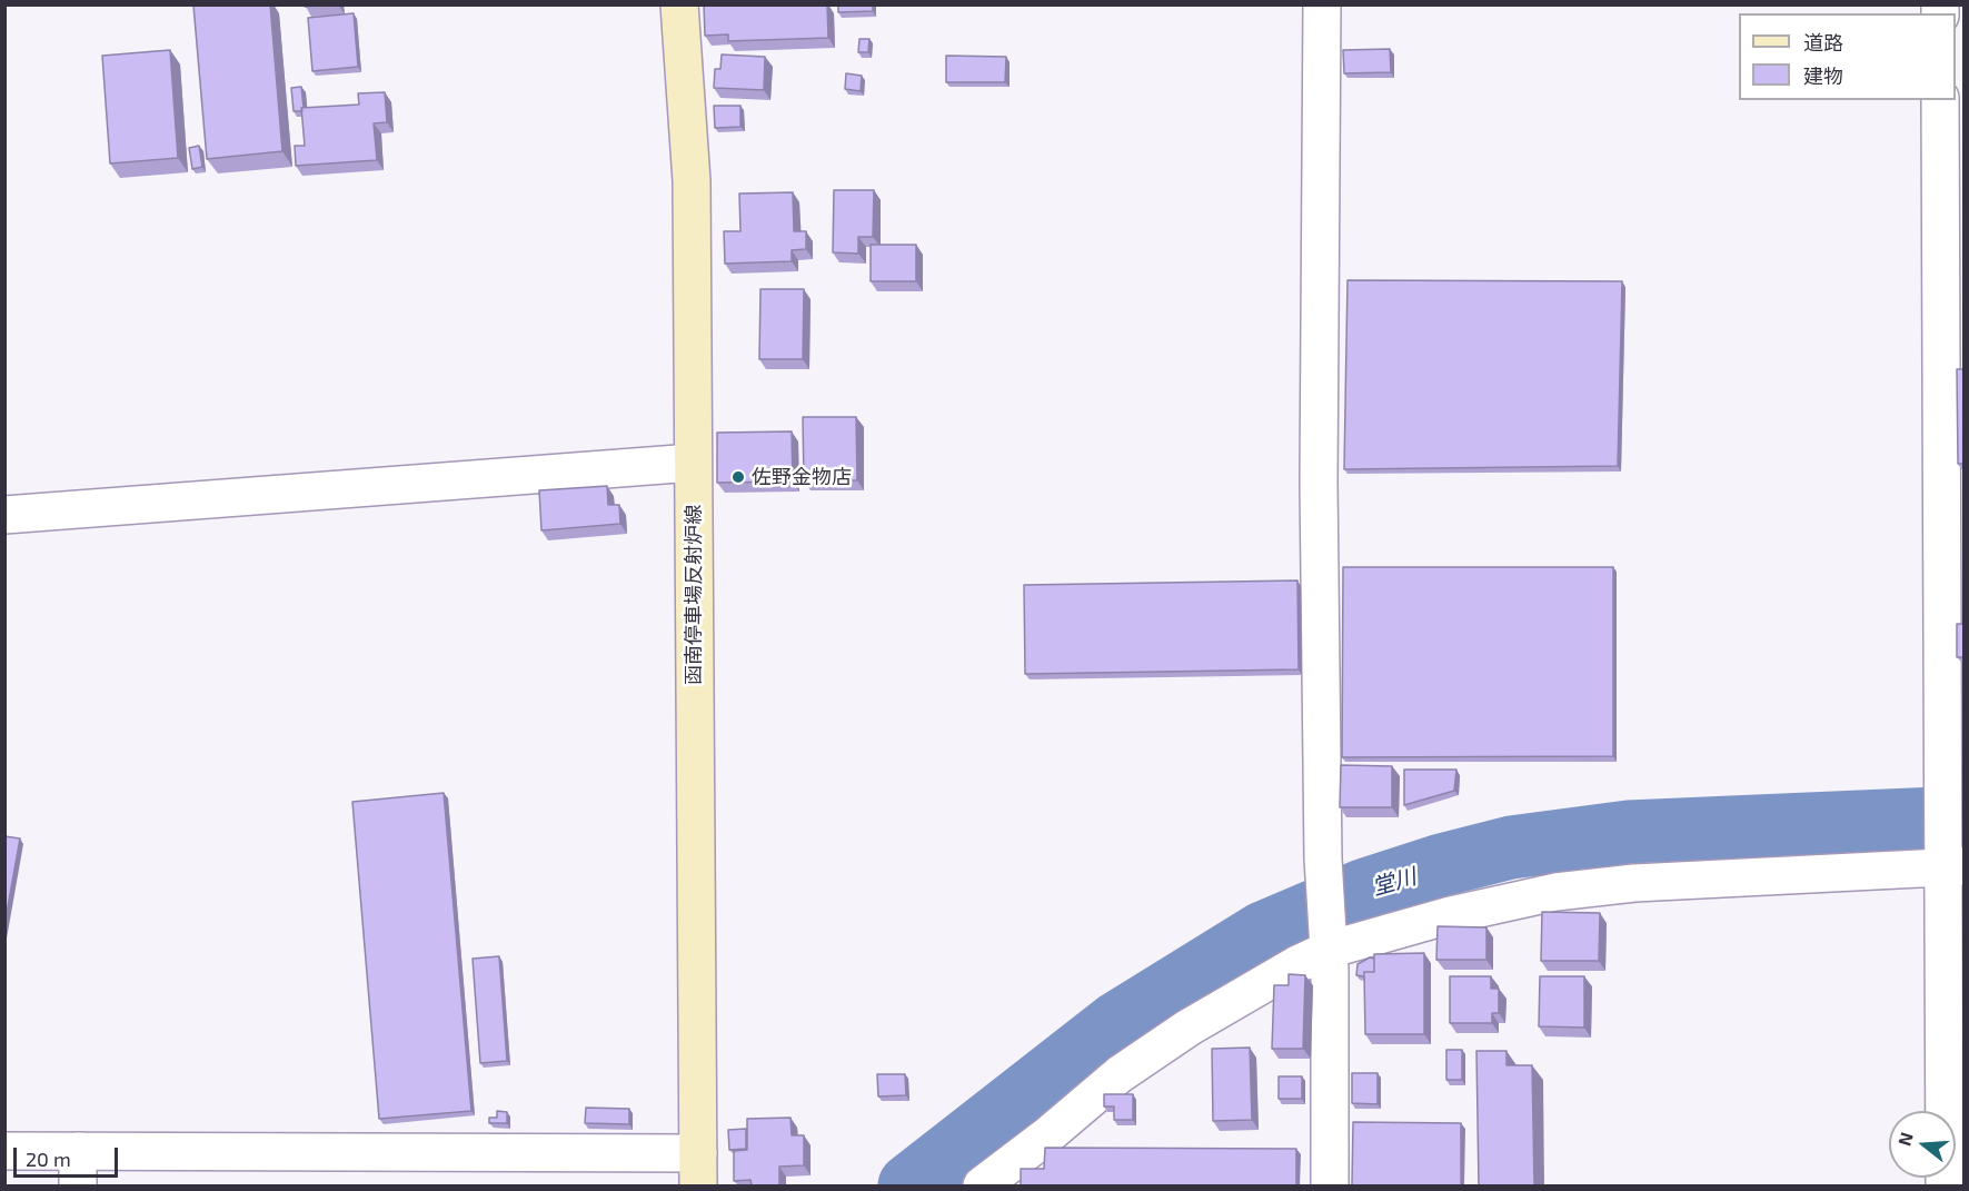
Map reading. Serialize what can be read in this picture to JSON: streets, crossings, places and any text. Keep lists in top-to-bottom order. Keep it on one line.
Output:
{"streets":{"main road":["函南停車場反射炉線"]},"water":["堂川"],"places":["佐野金物店"],"legend":["道路","建物"],"scale_bar":"20 m","north":"left"}
